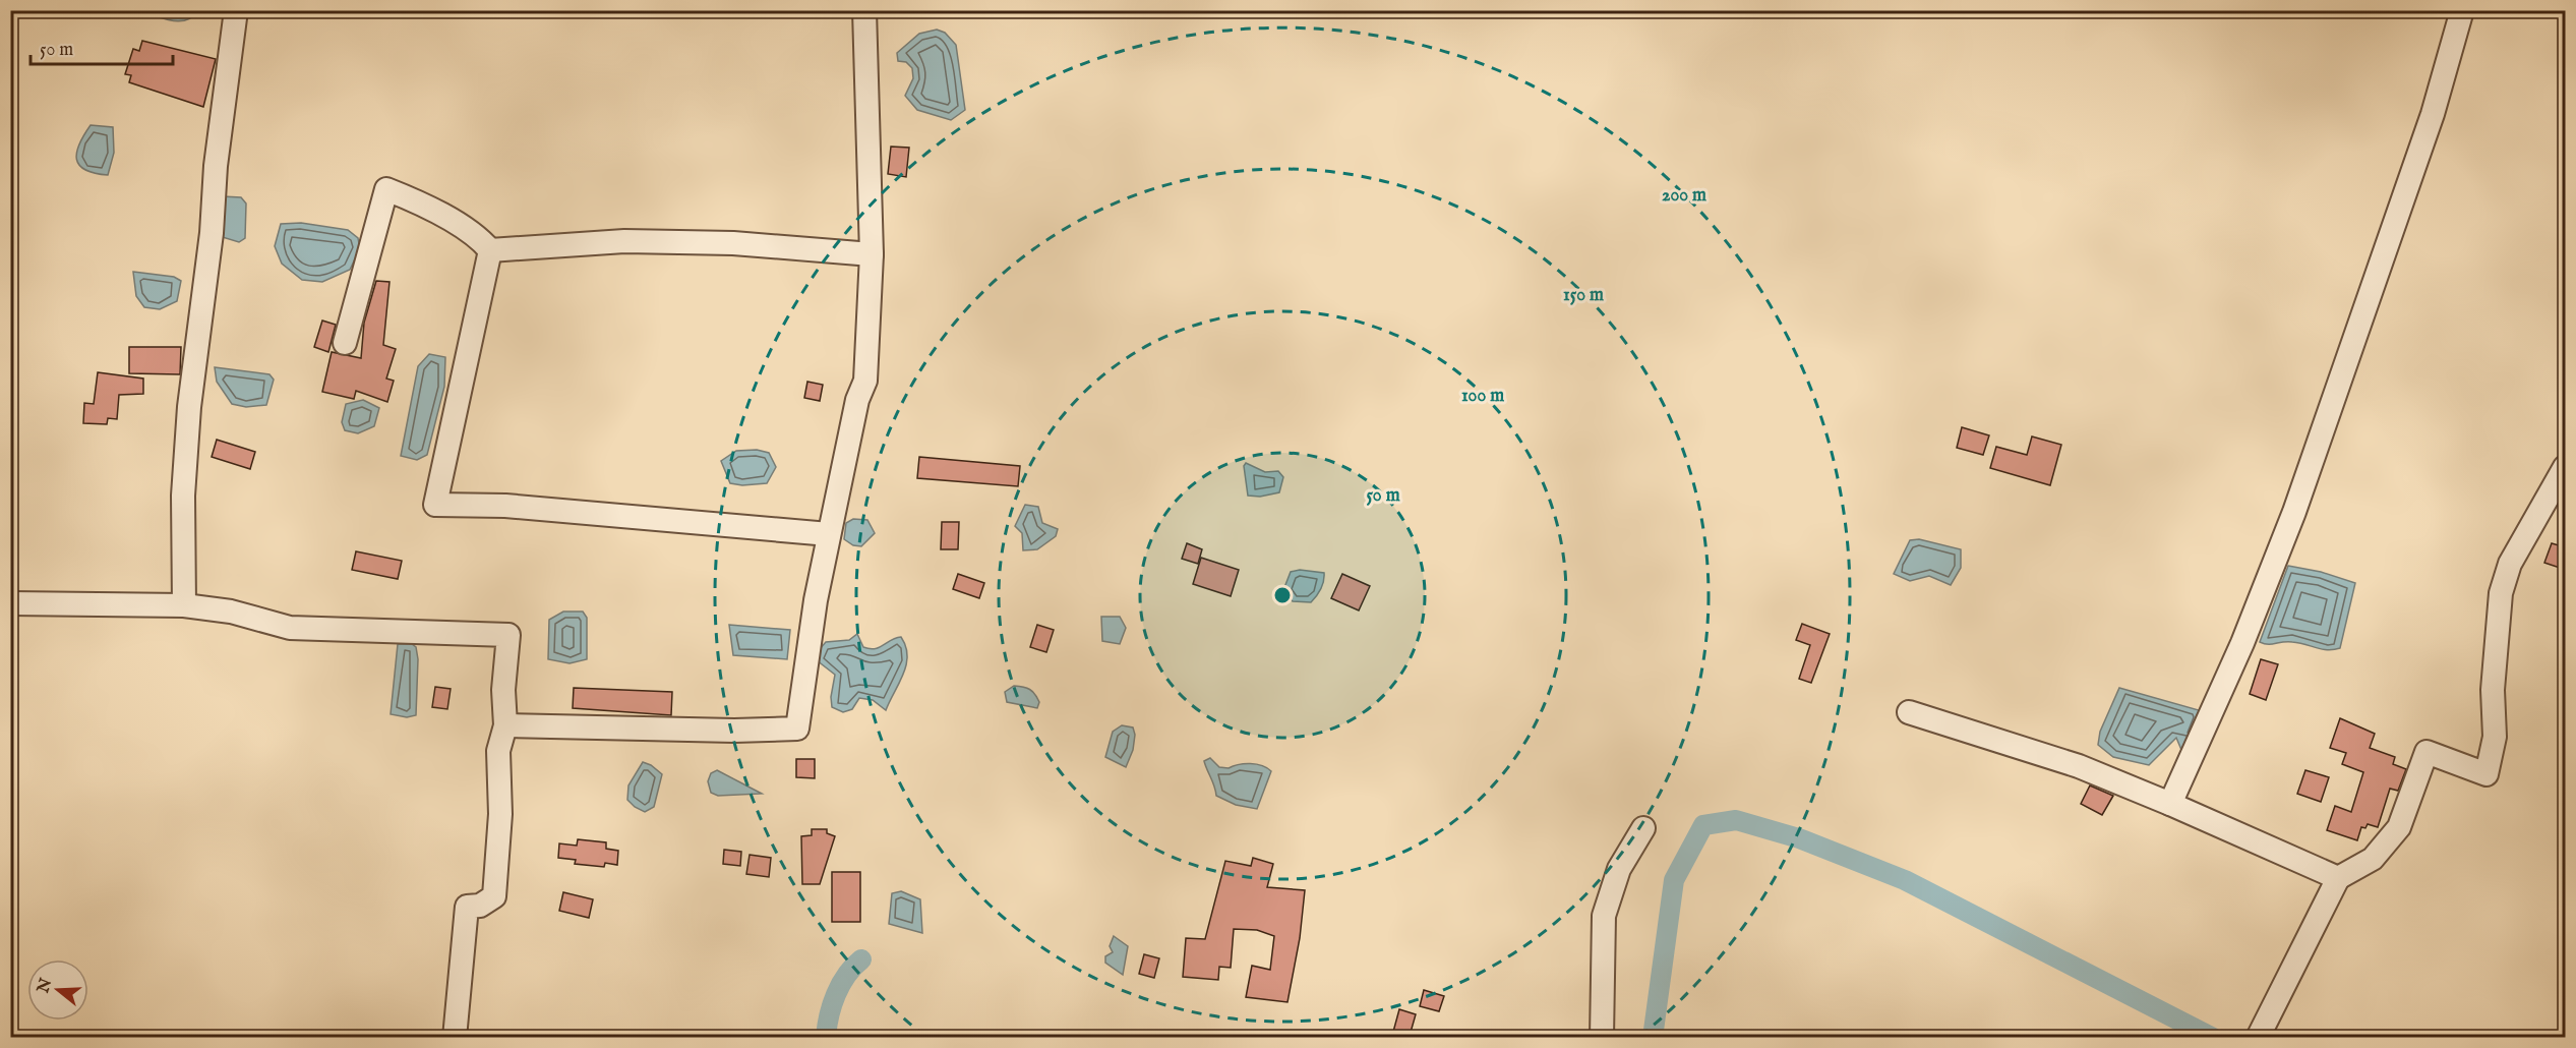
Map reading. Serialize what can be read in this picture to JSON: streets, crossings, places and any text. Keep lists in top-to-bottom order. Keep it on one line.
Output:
{"scale_bar":"50 m","north":"left","rings":["200 m","150 m","100 m","50 m"]}
